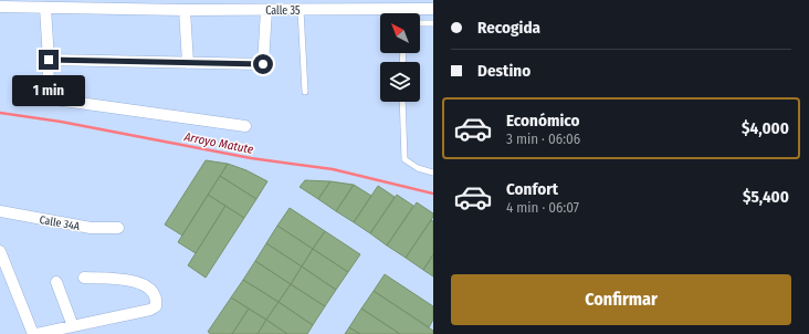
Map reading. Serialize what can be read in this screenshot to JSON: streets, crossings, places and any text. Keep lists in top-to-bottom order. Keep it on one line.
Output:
{"streets":{"street":["Calle 35","Calle 34A"]},"water":["Arroyo Matute"],"north":"top left","page":{"banner":["Recogida","Destino"],"bubble":"1 min","list":[{"name":"Económico","note":"3 min · 06:06","value":"$4,000"},{"name":"Confort","note":"4 min · 06:07","value":"$5,400"}],"buttons":"Confirmar"}}
